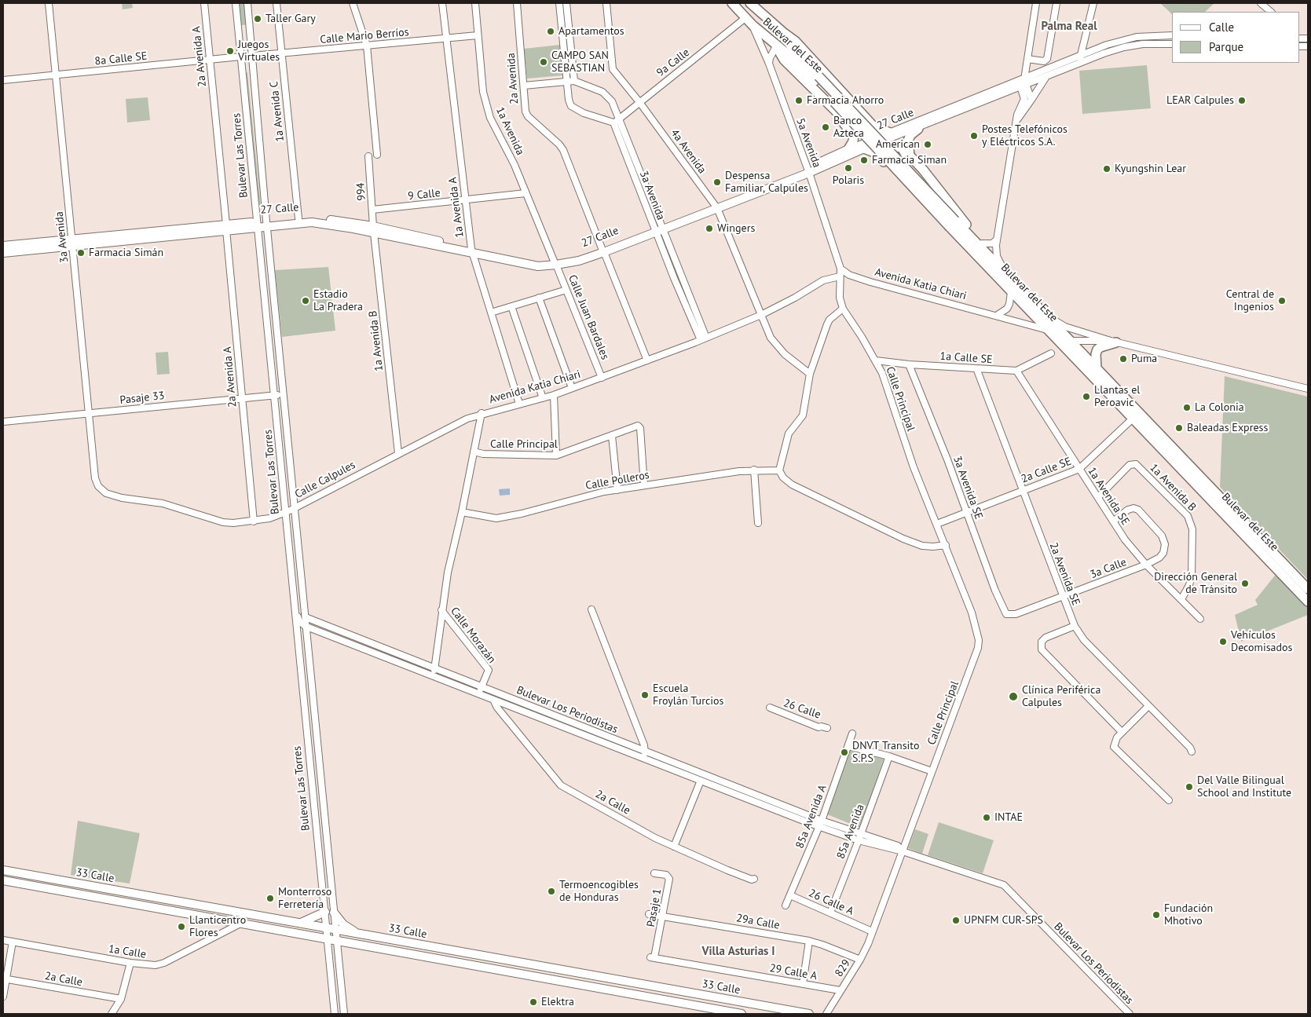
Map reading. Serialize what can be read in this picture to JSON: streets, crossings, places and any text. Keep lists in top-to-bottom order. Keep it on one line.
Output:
{"streets":{"highway":["Bulevar del Este"],"main road":["27 Calle","33 Calle"],"street":["Calle Mario Berríos","2a Avenida A","8a Calle SE","9a Calle","2a Avenida","1a Avenida C","1a Avenida","5a Avenida","4a Avenida","Bulevar Las Torres","994","9 Calle","3a Avenida","1a Avenida A","Avenida Katia Chiari","Calle Juan Bardales","1a Avenida B","1a Calle SE","Pasaje 33","Calle Principal","2a Calle SE","Calle Calpules","Calle Polleros","3a Avenida SE","1a Avenida SE","3a Calle","2a Avenida SE","Calle Morazán","26 Calle","Bulevar Los Periodistas","2a Calle","85a Avenida A","85a Avenida","26 Calle A","Pasaje 1","29a Calle","1a Calle","829","29 Calle A"]},"crossings":[["Calle Mario Berríos","1a Avenida C"],["Calle Mario Berríos","1a Avenida"],["Calle Mario Berríos","Bulevar Las Torres"],["Calle Mario Berríos","1a Avenida A"],["Bulevar del Este","9a Calle"],["Bulevar del Este","5a Avenida"],["Bulevar del Este","Avenida Katia Chiari"],["Bulevar del Este","2a Calle SE"],["2a Avenida A","8a Calle SE"],["2a Avenida A","27 Calle"],["2a Avenida A","Pasaje 33"],["2a Avenida A","Calle Calpules"],["8a Calle SE","Bulevar Las Torres"],["8a Calle SE","3a Avenida"],["9a Calle","4a Avenida"],["9a Calle","3a Avenida"],["2a Avenida","27 Calle"],["2a Avenida","Avenida Katia Chiari"],["1a Avenida C","27 Calle"],["27 Calle","1a Avenida"],["27 Calle","5a Avenida"],["27 Calle","4a Avenida"],["27 Calle","Bulevar Las Torres"],["27 Calle","994"],["27 Calle","3a Avenida"],["27 Calle","1a Avenida A"],["27 Calle","Calle Juan Bardales"],["27 Calle","1a Avenida B"],["1a Avenida","9 Calle"],["1a Avenida","Calle Juan Bardales"],["5a Avenida","Avenida Katia Chiari"],["5a Avenida","Calle Principal"],["4a Avenida","Avenida Katia Chiari"],["Bulevar Las Torres","Pasaje 33"],["Bulevar Las Torres","Calle Calpules"],["Bulevar Las Torres","Bulevar Los Periodistas"],["Bulevar Las Torres","33 Calle"],["994","9 Calle"],["994","1a Avenida B"],["9 Calle","1a Avenida A"],["3a Avenida","Avenida Katia Chiari"],["3a Avenida","Pasaje 33"],["3a Avenida","Calle Calpules"],["1a Avenida A","Avenida Katia Chiari"],["Avenida Katia Chiari","Calle Juan Bardales"],["Avenida Katia Chiari","Calle Principal"],["Avenida Katia Chiari","Calle Calpules"],["Avenida Katia Chiari","Calle Polleros"],["Avenida Katia Chiari","Calle Morazán"],["Avenida Katia Chiari","Bulevar Los Periodistas"],["1a Avenida B","Calle Calpules"],["1a Avenida B","1a Avenida SE"],["1a Calle SE","Calle Principal"],["1a Calle SE","3a Avenida SE"],["1a Calle SE","1a Avenida SE"],["1a Calle SE","2a Avenida SE"],["Calle Principal","2a Calle SE"],["Calle Principal","Calle Polleros"],["Calle Principal","Bulevar Los Periodistas"],["Calle Principal","26 Calle A"],["Calle Principal","829"],["2a Calle SE","3a Avenida SE"],["2a Calle SE","1a Avenida SE"],["2a Calle SE","2a Avenida SE"],["3a Avenida SE","3a Calle"],["1a Avenida SE","3a Calle"],["3a Calle","2a Avenida SE"],["Calle Morazán","Bulevar Los Periodistas"],["Bulevar Los Periodistas","2a Calle"],["Bulevar Los Periodistas","85a Avenida A"],["Bulevar Los Periodistas","85a Avenida"],["85a Avenida A","26 Calle A"],["85a Avenida","26 Calle A"],["33 Calle","1a Calle"],["26 Calle A","829"],["Pasaje 1","29a Calle"],["Pasaje 1","29 Calle A"],["29a Calle","829"],["829","29 Calle A"]],"districts":["Palma Real","Villa Asturias I"],"places":["Taller Gary","Apartamentos","Juegos Virtuales","CAMPO SAN SEBASTIAN","Farmacia Ahorro","LEAR Calpules","Banco Azteca","Postes Telefónicos y Eléctricos S.A.","American","Farmacia Siman","Polaris","Kyungshin Lear","Despensa Familiar, Calpules","Wingers","Farmacia Simán","Estadio La Pradera","Central de Ingenios","Puma","Llantas el Peroavic","La Colonia","Baleadas Express","Dirección General de Tránsito","Vehículos Decomisados","Escuela Froylán Turcios","Clínica Periférica Calpules","DNVT Transito S.P.S","Del Valle Bilingual School and Institute","INTAE","Termoencogibles de Honduras","Monterroso Ferretería","Fundación Mhotivo","UPNFM CUR-SPS","Llanticentro Flores","Elektra"],"legend":["Calle","Parque"]}
